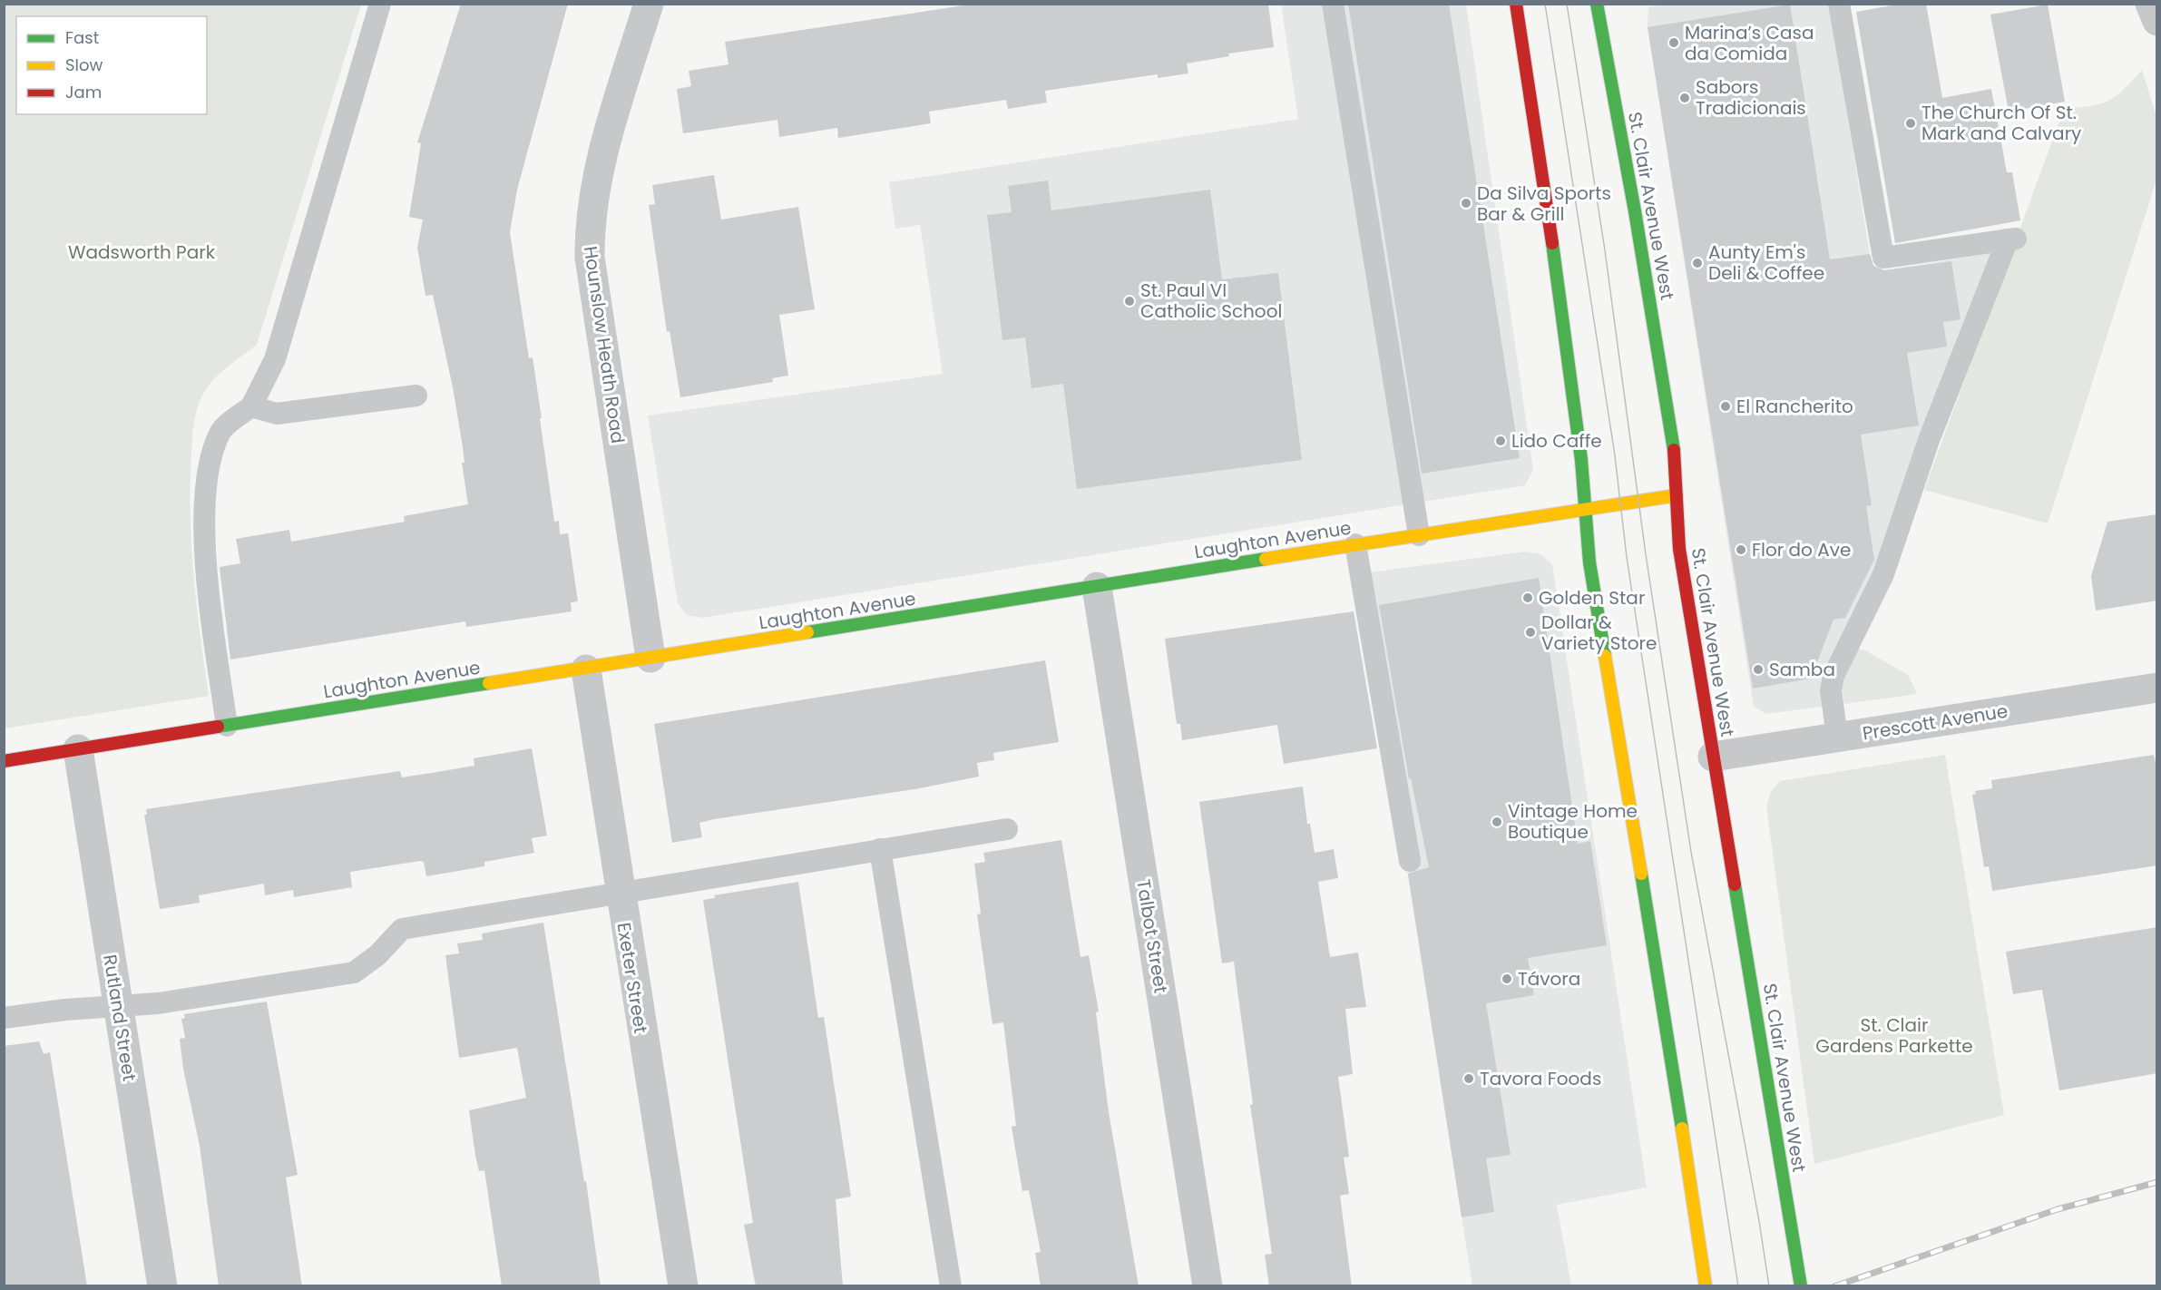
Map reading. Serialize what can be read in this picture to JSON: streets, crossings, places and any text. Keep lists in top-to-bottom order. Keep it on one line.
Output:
{"streets":{"main road":["St. Clair Avenue West","Laughton Avenue"],"street":["Hounslow Heath Road","Prescott Avenue","Talbot Street","Exeter Street","Rutland Street"]},"crossings":[["St. Clair Avenue West","Laughton Avenue"],["St. Clair Avenue West","Prescott Avenue"],["Hounslow Heath Road","Laughton Avenue"],["Laughton Avenue","Talbot Street"],["Laughton Avenue","Exeter Street"],["Laughton Avenue","Rutland Street"]],"parks":["Wadsworth Park","St. Clair Gardens Parkette"],"places":["Marina’s Casa da Comida","Sabors Tradicionais","The Church Of St. Mark and Calvary","Da Silva Sports Bar & Grill","Aunty Em's Deli & Coffee","St. Paul VI Catholic School","El Rancherito","Lido Caffe","Flor do Ave","Golden Star","Dollar & Variety Store","Samba","Vintage Home Boutique","Távora","Tavora Foods"],"legend":["Fast","Slow","Jam"]}
